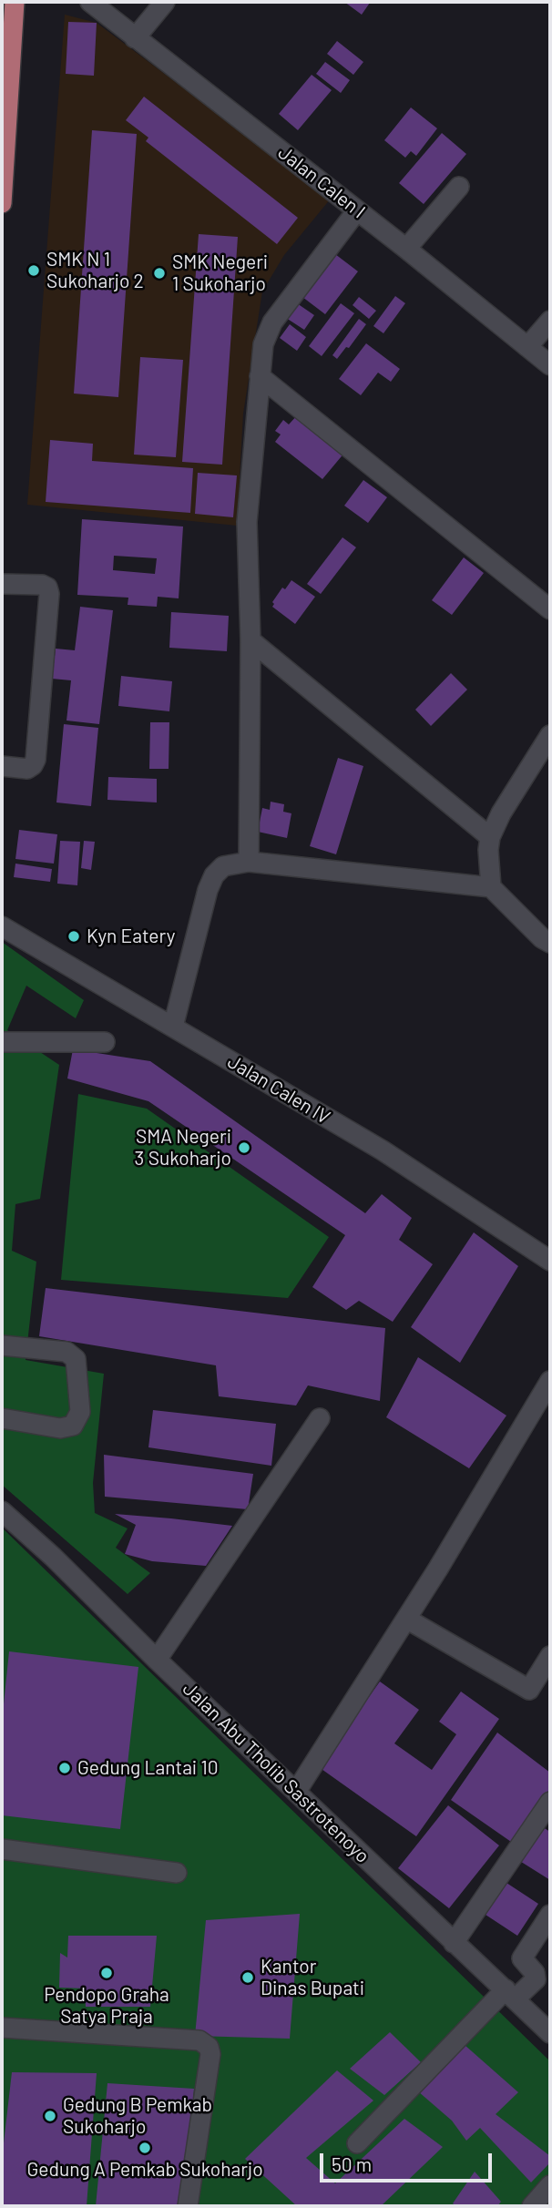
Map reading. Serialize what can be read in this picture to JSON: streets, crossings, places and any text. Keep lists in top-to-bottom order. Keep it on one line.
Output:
{"streets":{"street":["Jalan Calen I","Jalan Calen IV","Jalan Abu Tholib Sastrotenoyo"]},"places":["SMK N 1 Sukoharjo 2","SMK Negeri 1 Sukoharjo","Kyn Eatery","SMA Negeri 3 Sukoharjo","Gedung Lantai 10","Pendopo Graha Satya Praja","Kantor Dinas Bupati","Gedung B Pemkab Sukoharjo","Gedung A Pemkab Sukoharjo"],"scale_bar":"50 m"}
